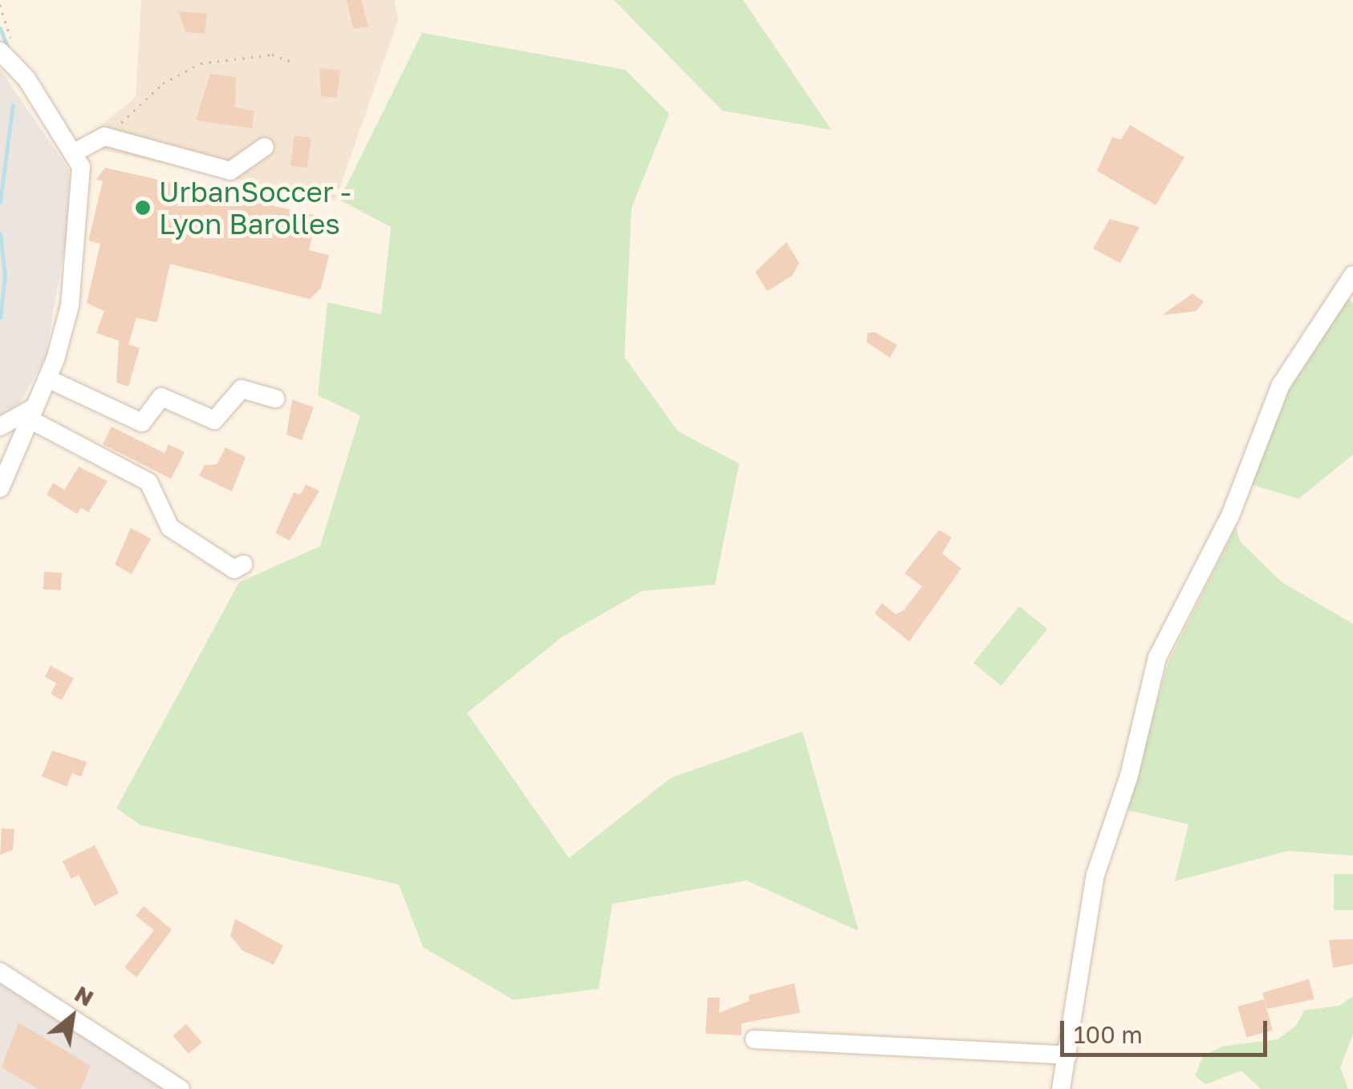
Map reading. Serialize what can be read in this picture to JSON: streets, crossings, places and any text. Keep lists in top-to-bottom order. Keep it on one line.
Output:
{"places":["UrbanSoccer - Lyon Barolles"],"scale_bar":"100 m","north":"top right"}
